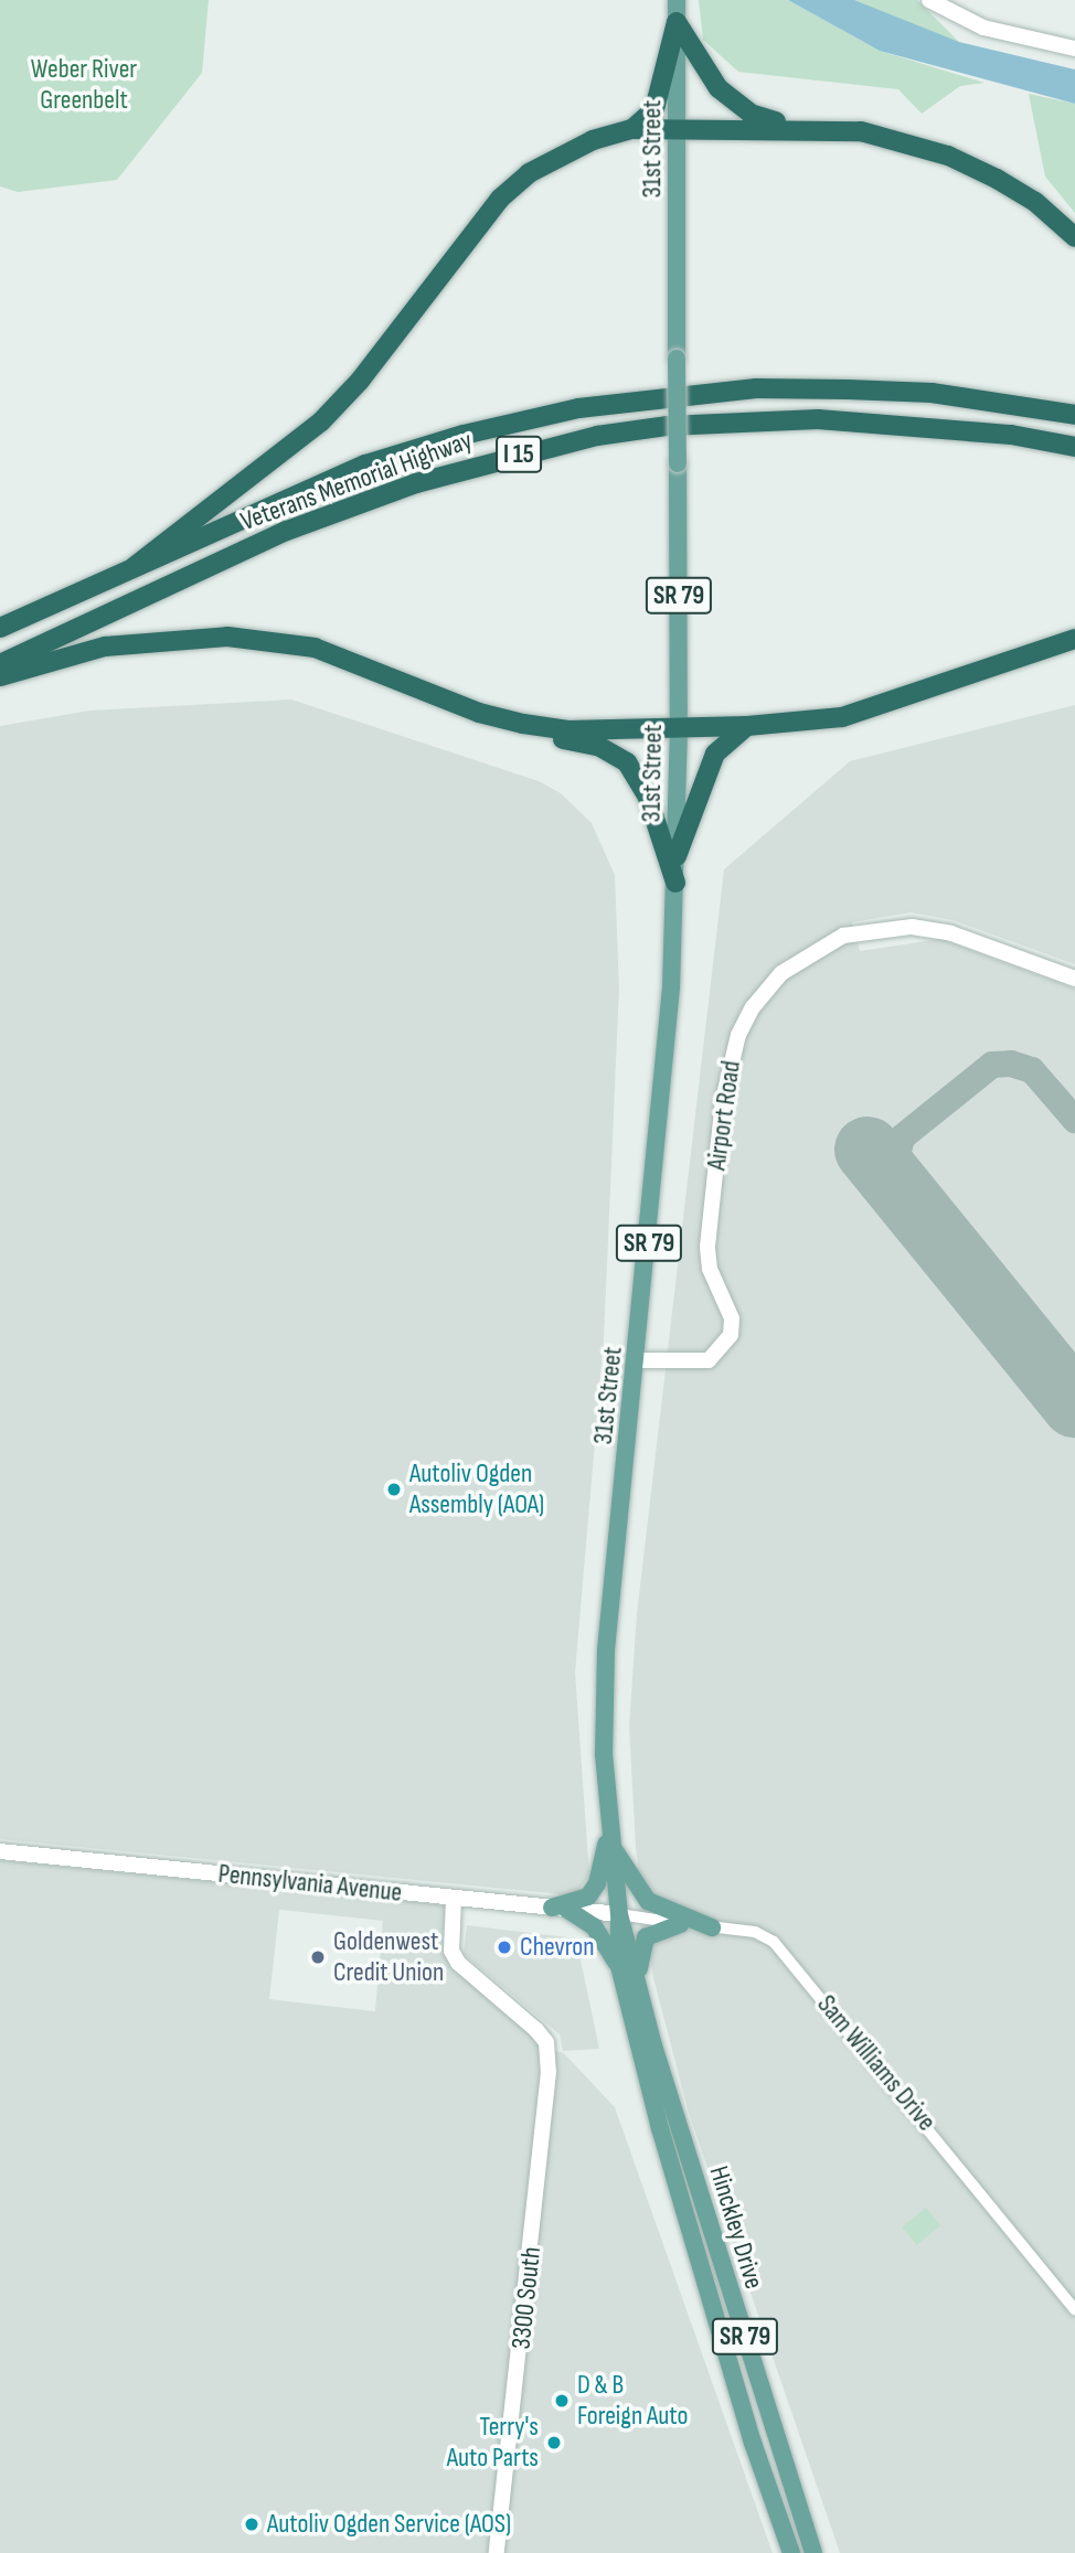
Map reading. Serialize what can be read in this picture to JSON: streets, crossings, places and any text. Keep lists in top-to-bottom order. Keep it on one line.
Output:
{"streets":{"highway":["I 15","Veterans Memorial Highway"],"main road":["31st Street","SR 79","Hinckley Drive"],"street":["Airport Road","Pennsylvania Avenue","Sam Williams Drive","3300 South"]},"crossings":[["31st Street","Airport Road"],["31st Street","Hinckley Drive"],["Pennsylvania Avenue","Sam Williams Drive"],["Pennsylvania Avenue","Hinckley Drive"],["Pennsylvania Avenue","3300 South"],["Sam Williams Drive","Hinckley Drive"]],"parks":["Weber River Greenbelt"],"places":["Autoliv Ogden Assembly (AOA)","Chevron","Goldenwest Credit Union","D & B Foreign Auto","Terry's Auto Parts","Autoliv Ogden Service (AOS)"]}
